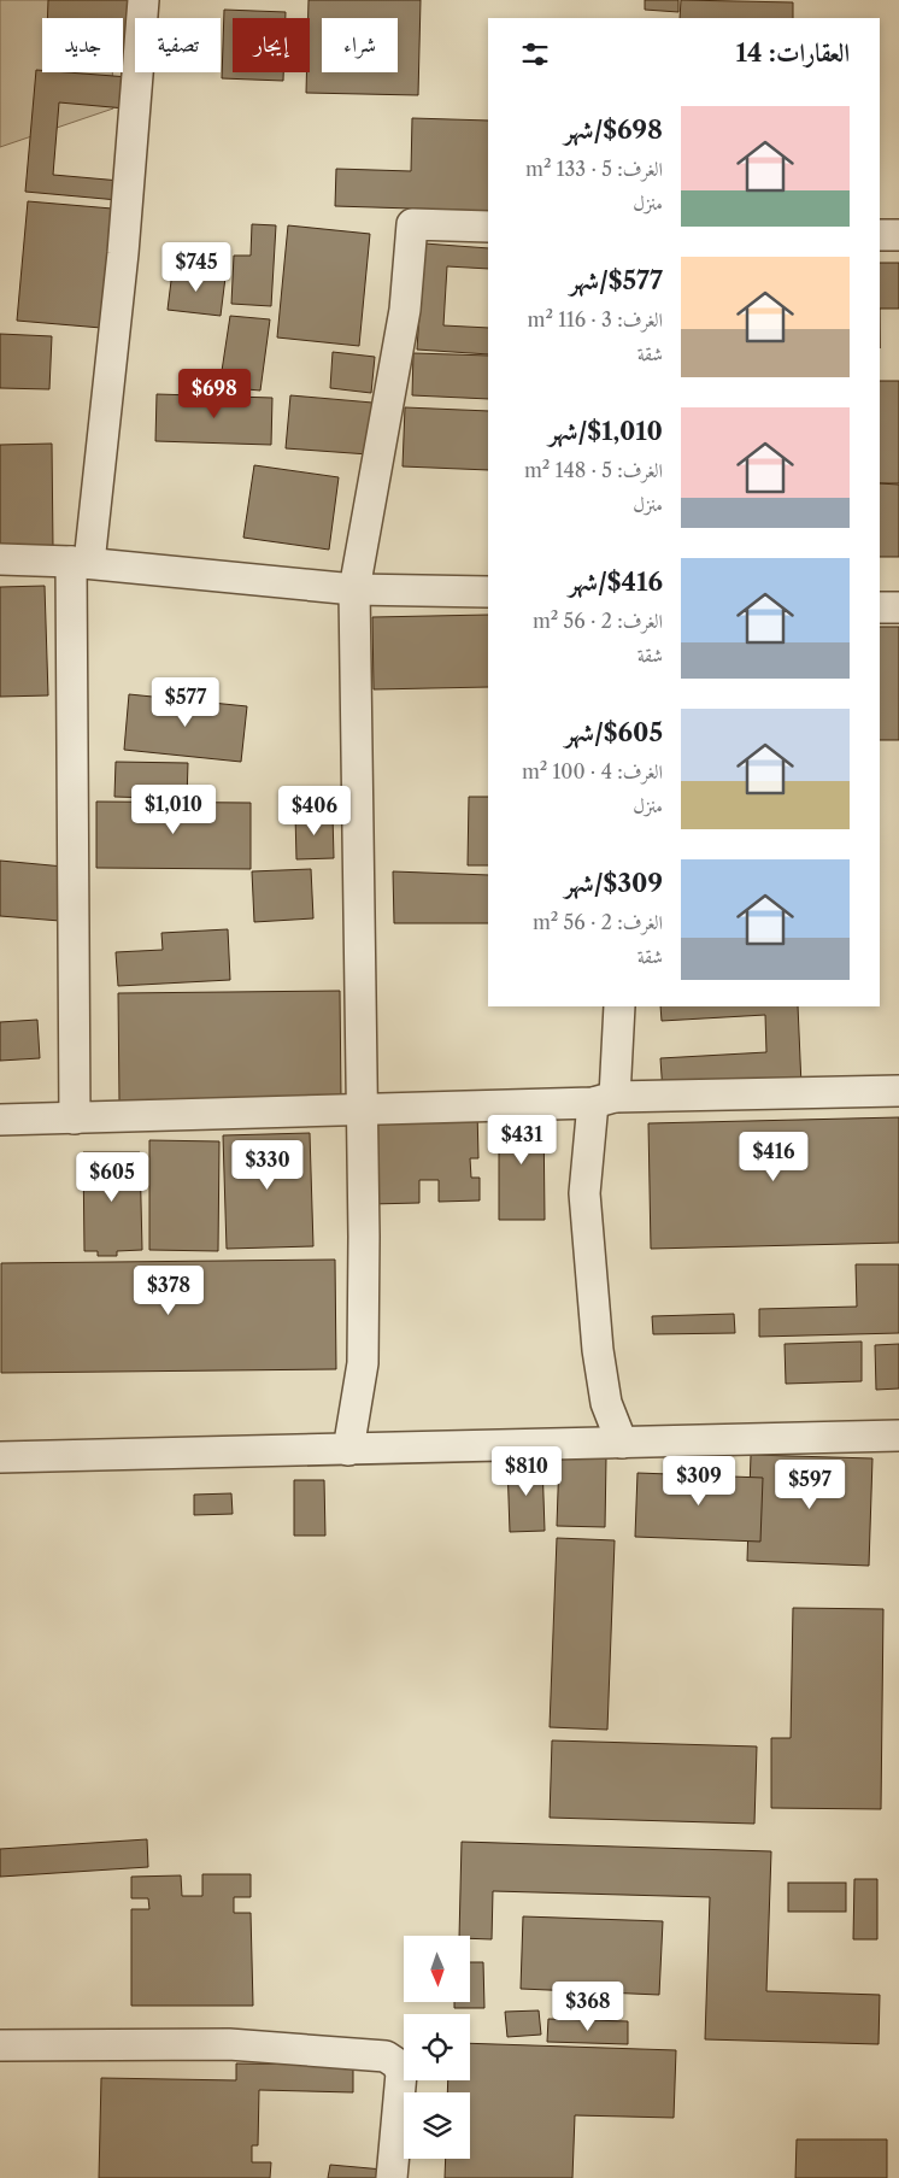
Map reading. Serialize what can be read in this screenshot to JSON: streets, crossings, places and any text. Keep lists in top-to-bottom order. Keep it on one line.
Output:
{"north":"bottom","page":{"chip":["شراء","إيجار","تصفية","جديد"],"heading":"العقارات: 14","list":[{"name":"$698/شهر","note":"الغرف: 5 · 133 m² · منزل"},{"name":"$577/شهر","note":"الغرف: 3 · 116 m² · شقة"},{"name":"$1,010/شهر","note":"الغرف: 5 · 148 m² · منزل"},{"name":"$416/شهر","note":"الغرف: 2 · 56 m² · شقة"},{"name":"$605/شهر","note":"الغرف: 4 · 100 m² · منزل"},{"name":"$309/شهر","note":"الغرف: 2 · 56 m² · شقة"}],"price":["$745","$698","$577","$1,010","$406","$431","$416","$330","$605","$378","$810","$309","$597","$368"]}}
